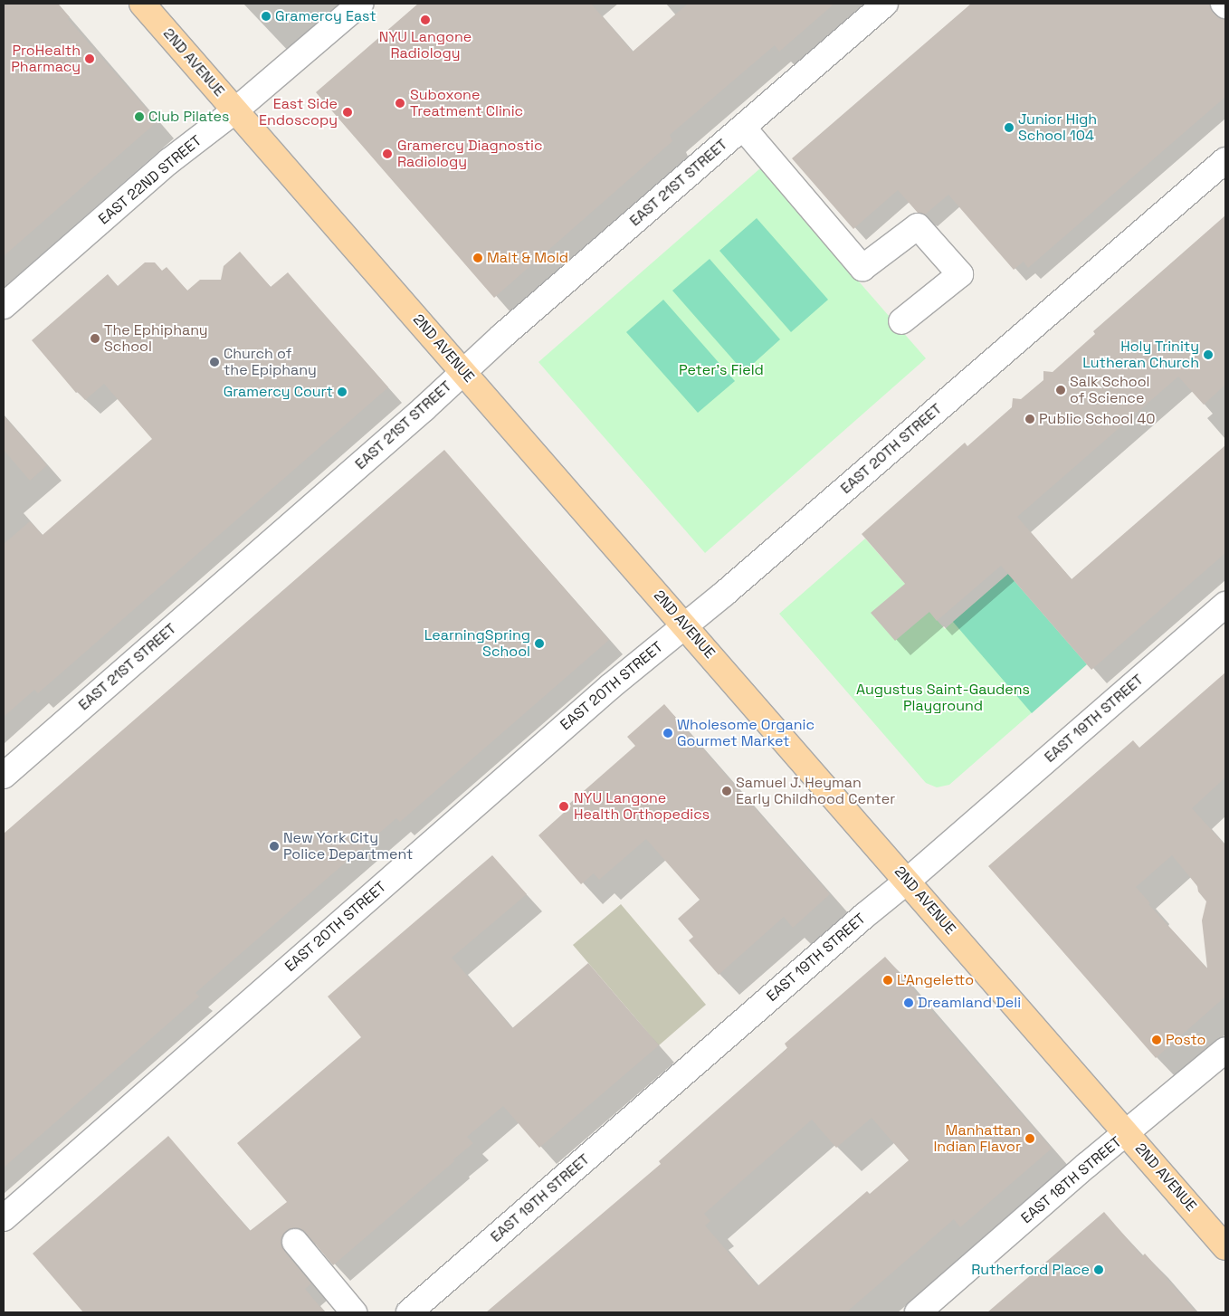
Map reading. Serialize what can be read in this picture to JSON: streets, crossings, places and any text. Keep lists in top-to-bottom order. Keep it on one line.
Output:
{"streets":{"main road":["2ND AVENUE"],"street":["EAST 22ND STREET","EAST 21ST STREET","EAST 20TH STREET","EAST 19TH STREET","EAST 18TH STREET"]},"crossings":[["2ND AVENUE","EAST 22ND STREET"],["2ND AVENUE","EAST 21ST STREET"],["2ND AVENUE","EAST 20TH STREET"],["2ND AVENUE","EAST 19TH STREET"],["2ND AVENUE","EAST 18TH STREET"]],"parks":["Peter's Field","Augustus Saint-Gaudens Playground"],"places":["Gramercy East","NYU Langone Radiology","ProHealth Pharmacy","Suboxone Treatment Clinic","East Side Endoscopy","Club Pilates","Junior High School 104","Gramercy Diagnostic Radiology","Malt & Mold","The Ephiphany School","Holy Trinity Lutheran Church","Church of the Epiphany","Salk School of Science","Gramercy Court","Public School 40","LearningSpring School","Wholesome Organic Gourmet Market","Samuel J. Heyman Early Childhood Center","NYU Langone Health Orthopedics","New York City Police Department","L'Angeletto","Dreamland Deli","Posto","Manhattan Indian Flavor","Rutherford Place"]}
